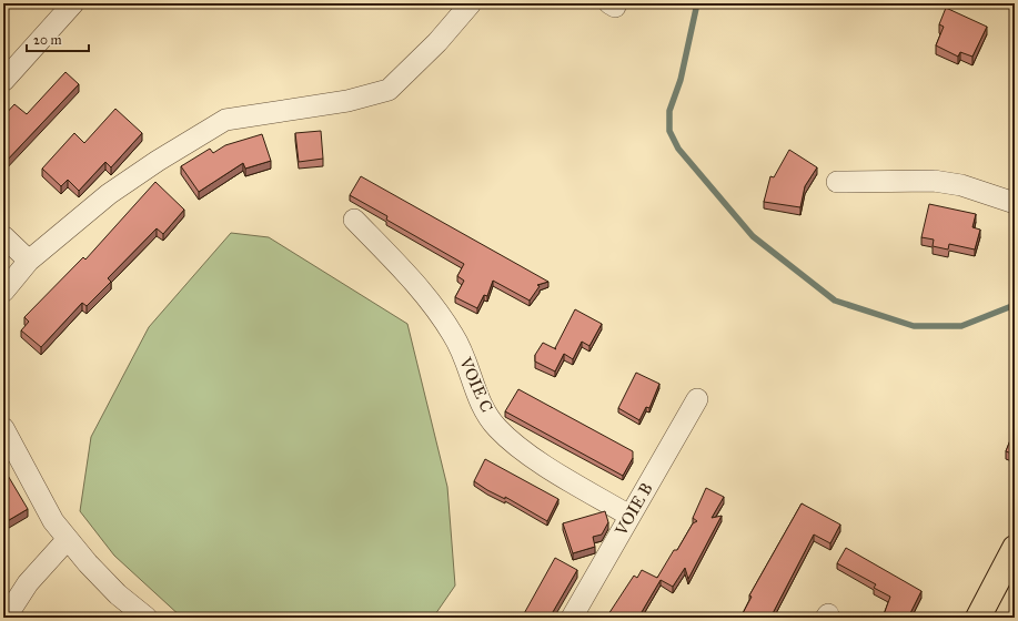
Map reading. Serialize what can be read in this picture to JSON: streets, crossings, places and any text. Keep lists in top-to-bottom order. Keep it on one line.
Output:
{"streets":{"street":["VOIE C","VOIE B"]},"crossings":[["VOIE C","VOIE B"]],"scale_bar":"20 m"}
